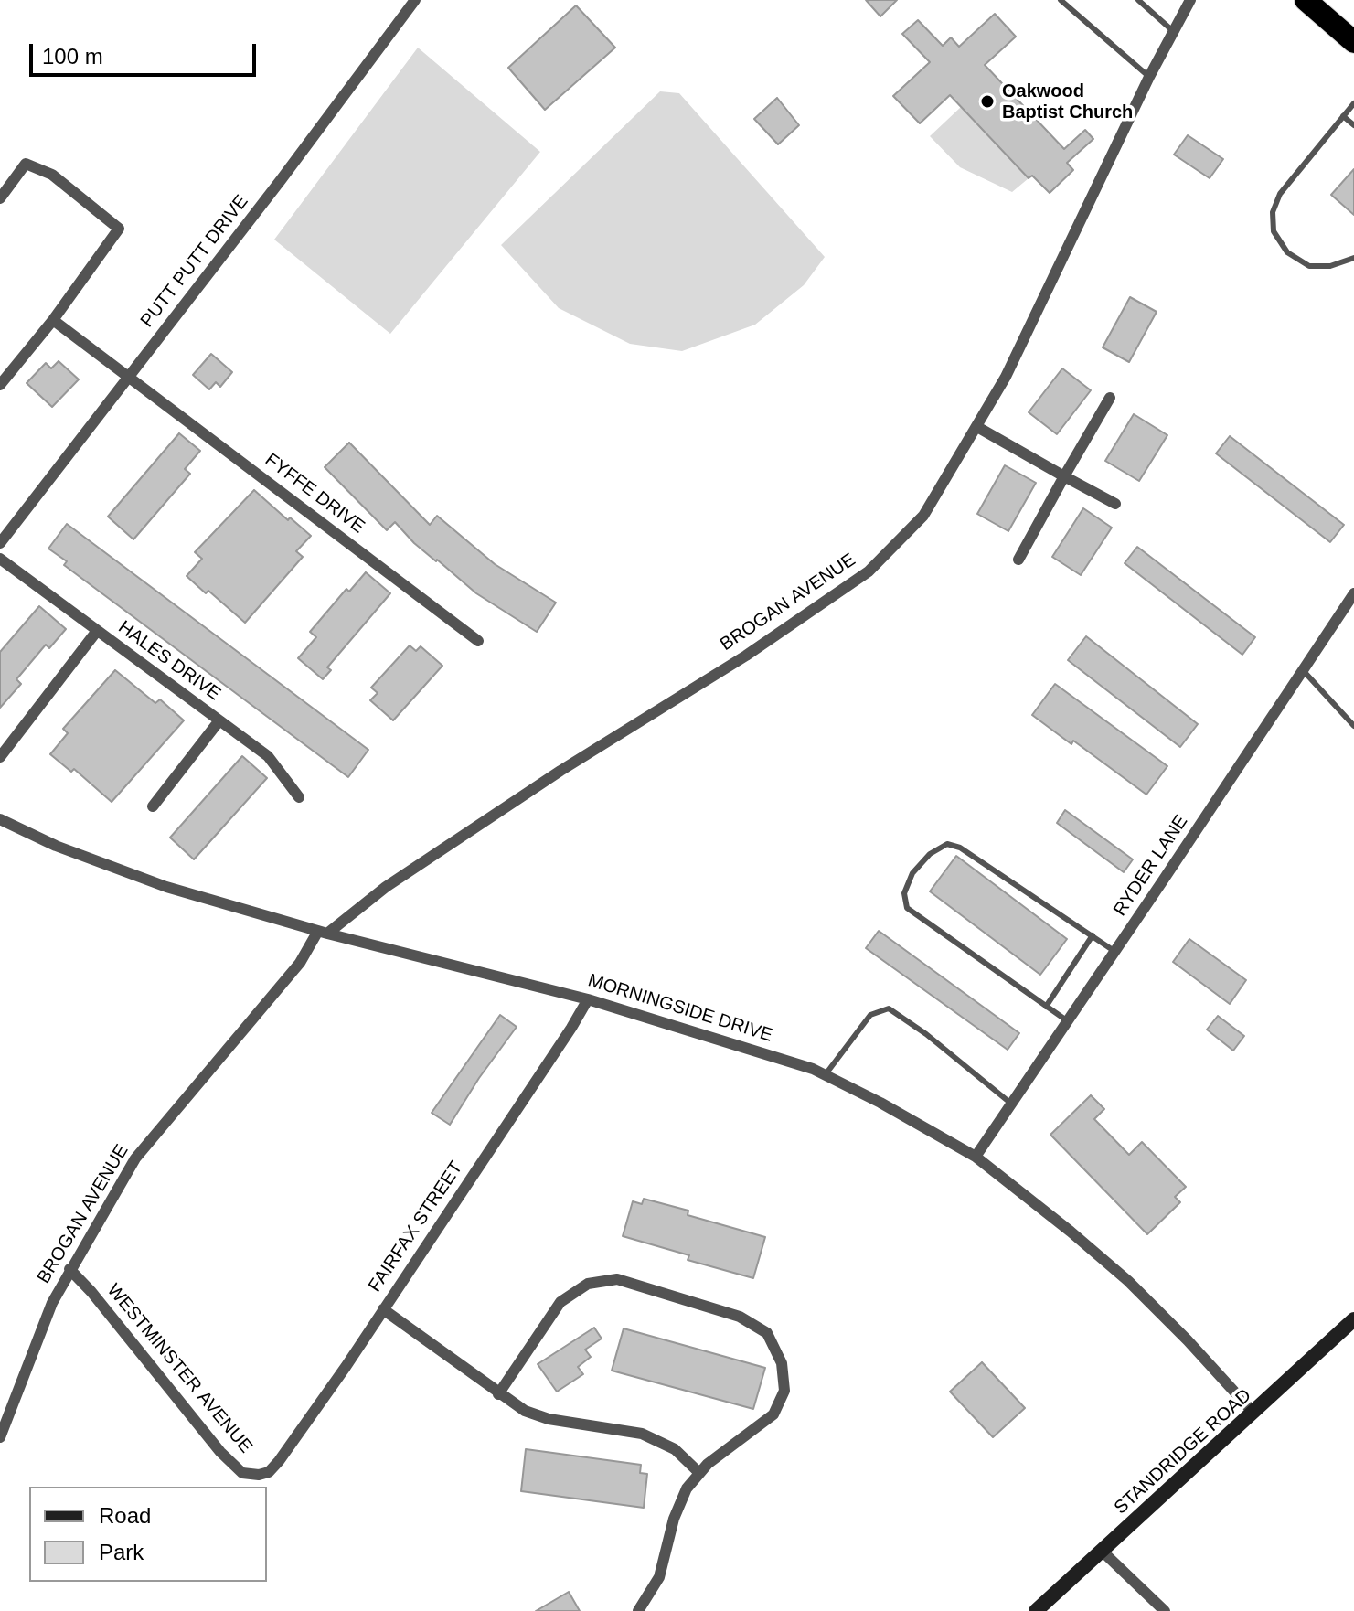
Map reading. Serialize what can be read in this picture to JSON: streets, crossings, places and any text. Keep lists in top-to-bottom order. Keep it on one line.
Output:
{"streets":{"street":["PUTT PUTT DRIVE","FYFFE DRIVE","BROGAN AVENUE","HALES DRIVE","RYDER LANE","MORNINGSIDE DRIVE","FAIRFAX STREET","WESTMINSTER AVENUE","STANDRIDGE ROAD"]},"crossings":[["PUTT PUTT DRIVE","FYFFE DRIVE"],["BROGAN AVENUE","MORNINGSIDE DRIVE"],["BROGAN AVENUE","WESTMINSTER AVENUE"],["RYDER LANE","MORNINGSIDE DRIVE"],["MORNINGSIDE DRIVE","FAIRFAX STREET"],["MORNINGSIDE DRIVE","STANDRIDGE ROAD"],["FAIRFAX STREET","WESTMINSTER AVENUE"]],"places":["Oakwood Baptist Church"],"legend":["Road","Park"],"scale_bar":"100 m"}
